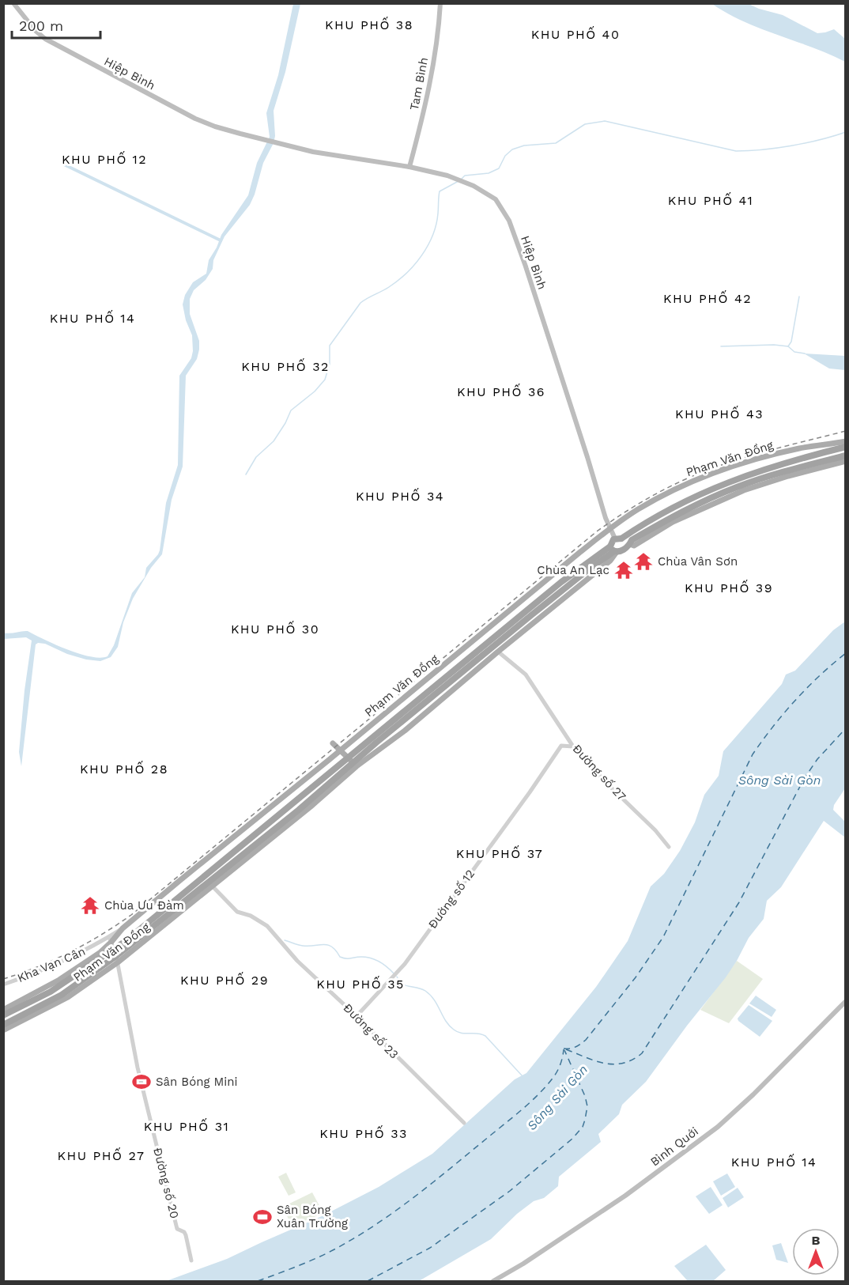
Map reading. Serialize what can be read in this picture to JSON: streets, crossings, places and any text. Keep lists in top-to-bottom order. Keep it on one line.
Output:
{"streets":{"highway":["Phạm Văn Đồng"],"main road":["Hiệp Bình","Tam Bình","Bình Quới"],"street":["Đường số 27","Đường số 12","Kha Vạn Cân","Đường số 23","Đường số 20"]},"crossings":[["Hiệp Bình","Tam Bình"],["Hiệp Bình","Phạm Văn Đồng"],["Phạm Văn Đồng","Đường số 27"],["Phạm Văn Đồng","Kha Vạn Cân"],["Phạm Văn Đồng","Đường số 23"],["Phạm Văn Đồng","Đường số 20"],["Đường số 27","Đường số 12"],["Đường số 12","Đường số 23"],["Kha Vạn Cân","Đường số 20"]],"districts":["KHU PHỐ 38","KHU PHỐ 40","KHU PHỐ 12","KHU PHỐ 41","KHU PHỐ 42","KHU PHỐ 14","KHU PHỐ 32","KHU PHỐ 36","KHU PHỐ 43","KHU PHỐ 34","KHU PHỐ 39","KHU PHỐ 30","KHU PHỐ 28","KHU PHỐ 37","KHU PHỐ 29","KHU PHỐ 35","KHU PHỐ 31","KHU PHỐ 33","KHU PHỐ 27","KHU PHỐ 14"],"water":["Sông Sài Gòn"],"places":{"temple":["Chùa Vân Sơn","Chùa An Lạc","Chùa Ưu Đàm"],"sports":["Sân Bóng Mini","Sân Bóng Xuân Trường"]},"scale_bar":"200 m","north":"top"}
